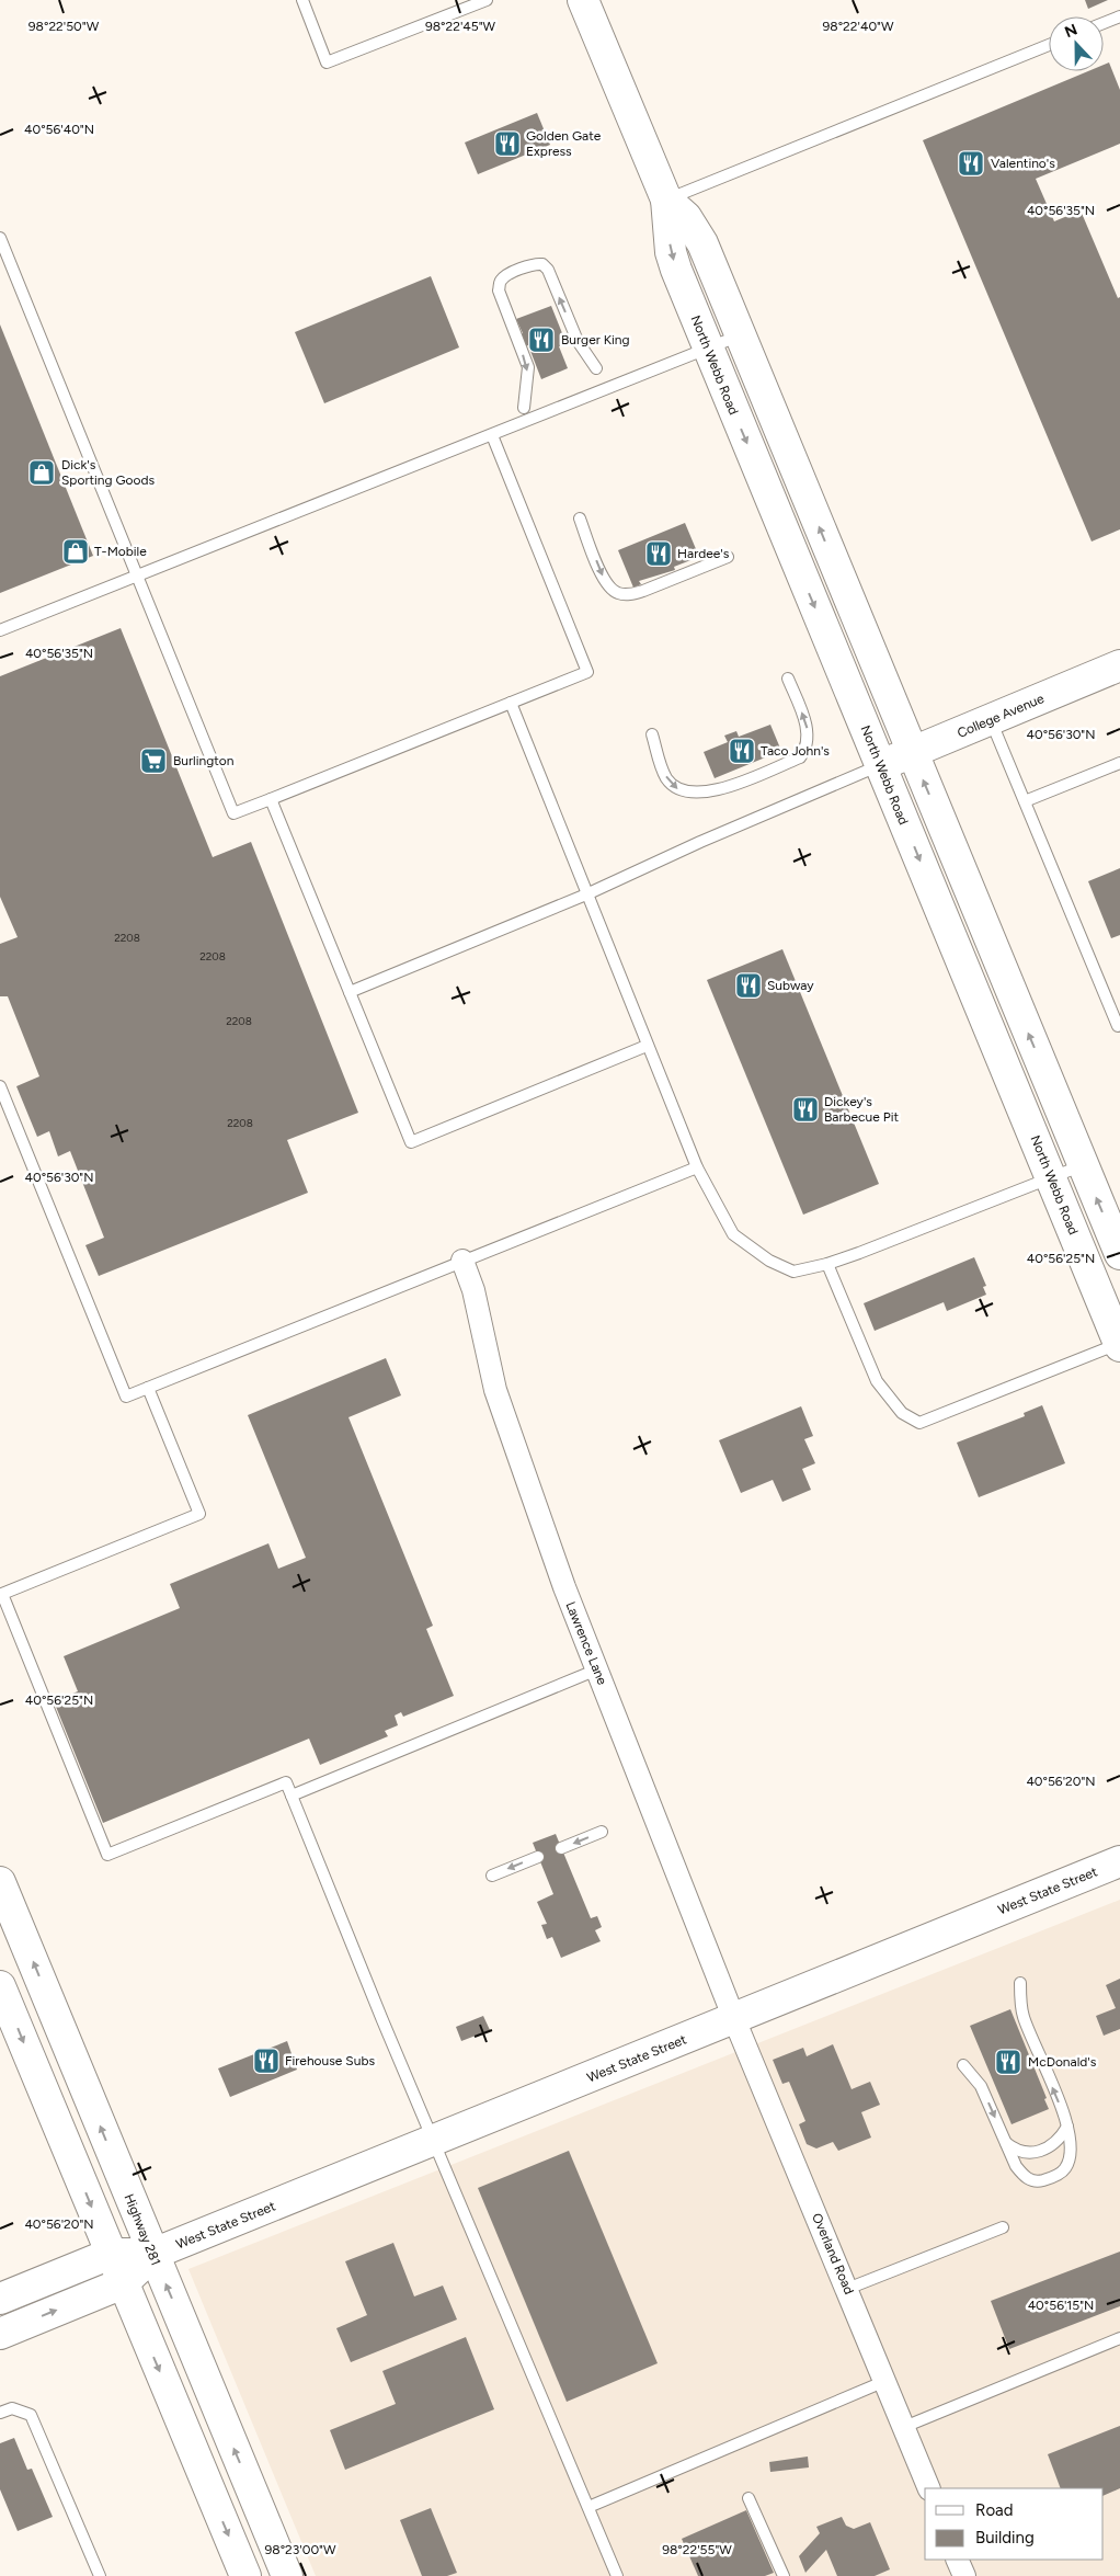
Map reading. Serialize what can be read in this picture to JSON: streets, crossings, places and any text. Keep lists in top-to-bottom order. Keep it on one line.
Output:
{"streets":{"main road":["North Webb Road","College Avenue","West State Street","Highway 281"],"street":["Lawrence Lane","Overland Road"]},"crossings":[["North Webb Road","College Avenue"],["Lawrence Lane","West State Street"],["Lawrence Lane","Overland Road"],["West State Street","Highway 281"],["West State Street","Overland Road"]],"places":{"restaurant":["Golden Gate Express","Valentino's","Burger King","Hardee's","Taco John's","Subway","Dickey's Barbecue Pit","Firehouse Subs","McDonald's"],"shop":["Dick's Sporting Goods","T-Mobile"],"supermarket":["Burlington"]},"house_numbers":["2208","2208","2208","2208"],"legend":["Road","Building"],"north":"top","coordinates":["98°22'50\"W","98°22'45\"W","98°22'40\"W","40°56'40\"N","40°56'35\"N","40°56'30\"N","40°56'25\"N","40°56'20\"N","40°56'15\"N","98°23'00\"W","98°22'55\"W"]}
